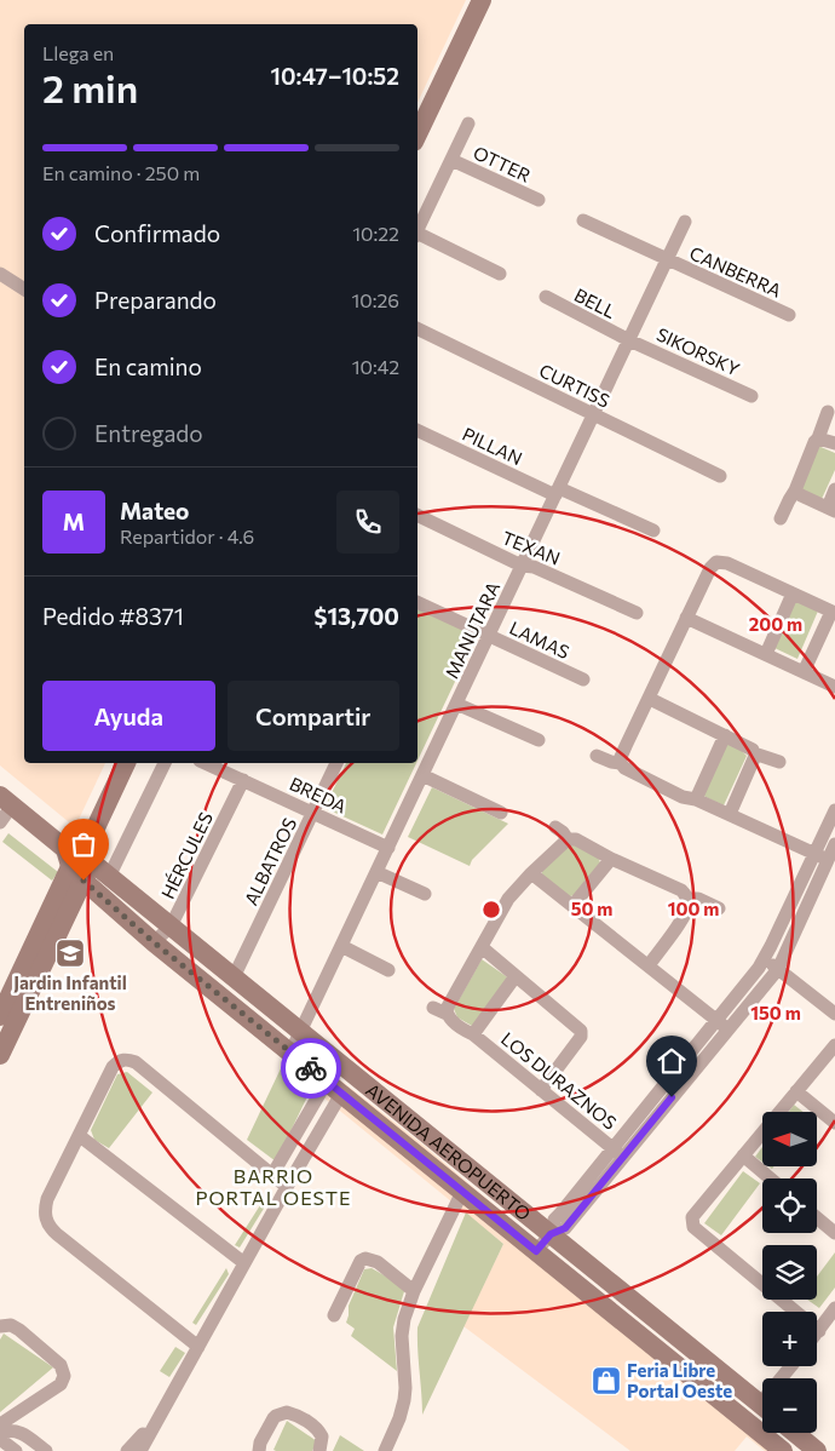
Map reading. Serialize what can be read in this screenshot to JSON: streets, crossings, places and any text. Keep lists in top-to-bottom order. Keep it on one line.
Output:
{"streets":{"street":["OTTER","CANBERRA","BELL","SIKORSKY","CURTISS","PILLAN","TEXAN","MANUTARA","LAMAS","BREDA","HÉRCULES","ALBATROS","LOS DURAZNOS","AVENIDA AEROPUERTO"]},"crossings":[["CANBERRA","MANUTARA"],["BELL","SIKORSKY"],["BELL","MANUTARA"],["SIKORSKY","MANUTARA"],["CURTISS","MANUTARA"],["PILLAN","MANUTARA"],["TEXAN","MANUTARA"],["MANUTARA","LAMAS"],["MANUTARA","BREDA"],["MANUTARA","AVENIDA AEROPUERTO"],["BREDA","HÉRCULES"],["BREDA","ALBATROS"],["HÉRCULES","AVENIDA AEROPUERTO"],["ALBATROS","AVENIDA AEROPUERTO"]],"districts":["BARRIO PORTAL OESTE"],"places":{"school or university":["Jardin Infantil Entreniños"],"shop":["Feria Libre Portal Oeste"]},"north":"left","page":{"heading":["2 min","Llega en","10:47–10:52"],"panel":["Mateo","Repartidor · 4.6","Pedido #8371","$13,700"],"bar":"En camino · 250 m","list":[["Confirmado","10:22"],["Preparando","10:26"],["En camino","10:42"],"Entregado"],"round":"M","buttons":["Ayuda","Compartir"],"map_buttons":["+","−"]},"rings":["200 m","50 m","100 m","150 m"]}
